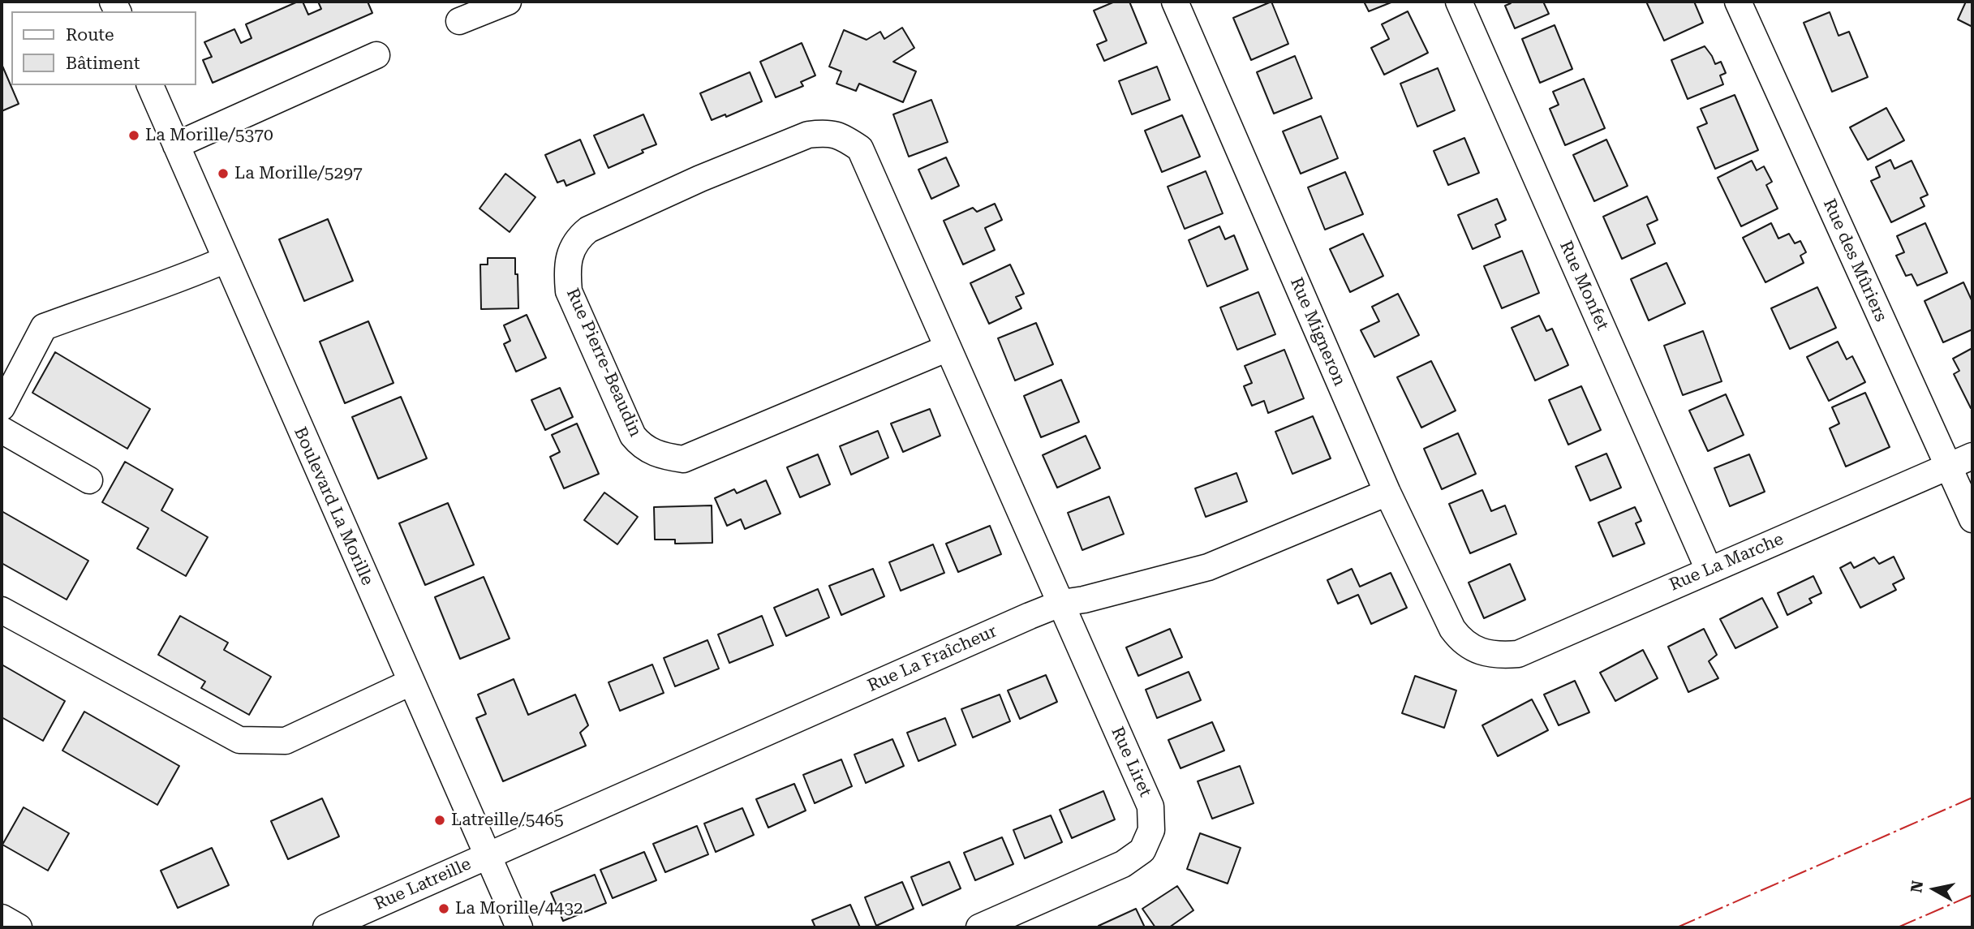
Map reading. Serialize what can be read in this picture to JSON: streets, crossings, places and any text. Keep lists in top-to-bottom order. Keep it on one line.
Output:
{"streets":{"street":["Rue des Mûriers","Rue Monfet","Rue Migneron","Rue Pierre-Beaudin","Boulevard La Morille","Rue La Marche","Rue La Fraîcheur","Rue Liret","Rue Latreille"]},"crossings":[["Rue des Mûriers","Rue La Marche"],["Rue Monfet","Rue La Marche"],["Rue Migneron","Rue La Marche"],["Rue Migneron","Rue La Fraîcheur"],["Rue Pierre-Beaudin","Rue La Fraîcheur"],["Rue Pierre-Beaudin","Rue Liret"],["Boulevard La Morille","Rue La Fraîcheur"],["Boulevard La Morille","Rue Latreille"],["Rue La Fraîcheur","Rue Liret"],["Rue La Fraîcheur","Rue Latreille"]],"places":["La Morille/5370","La Morille/5297","Latreille/5465","La Morille/4432"],"legend":["Route","Bâtiment"],"north":"left"}
